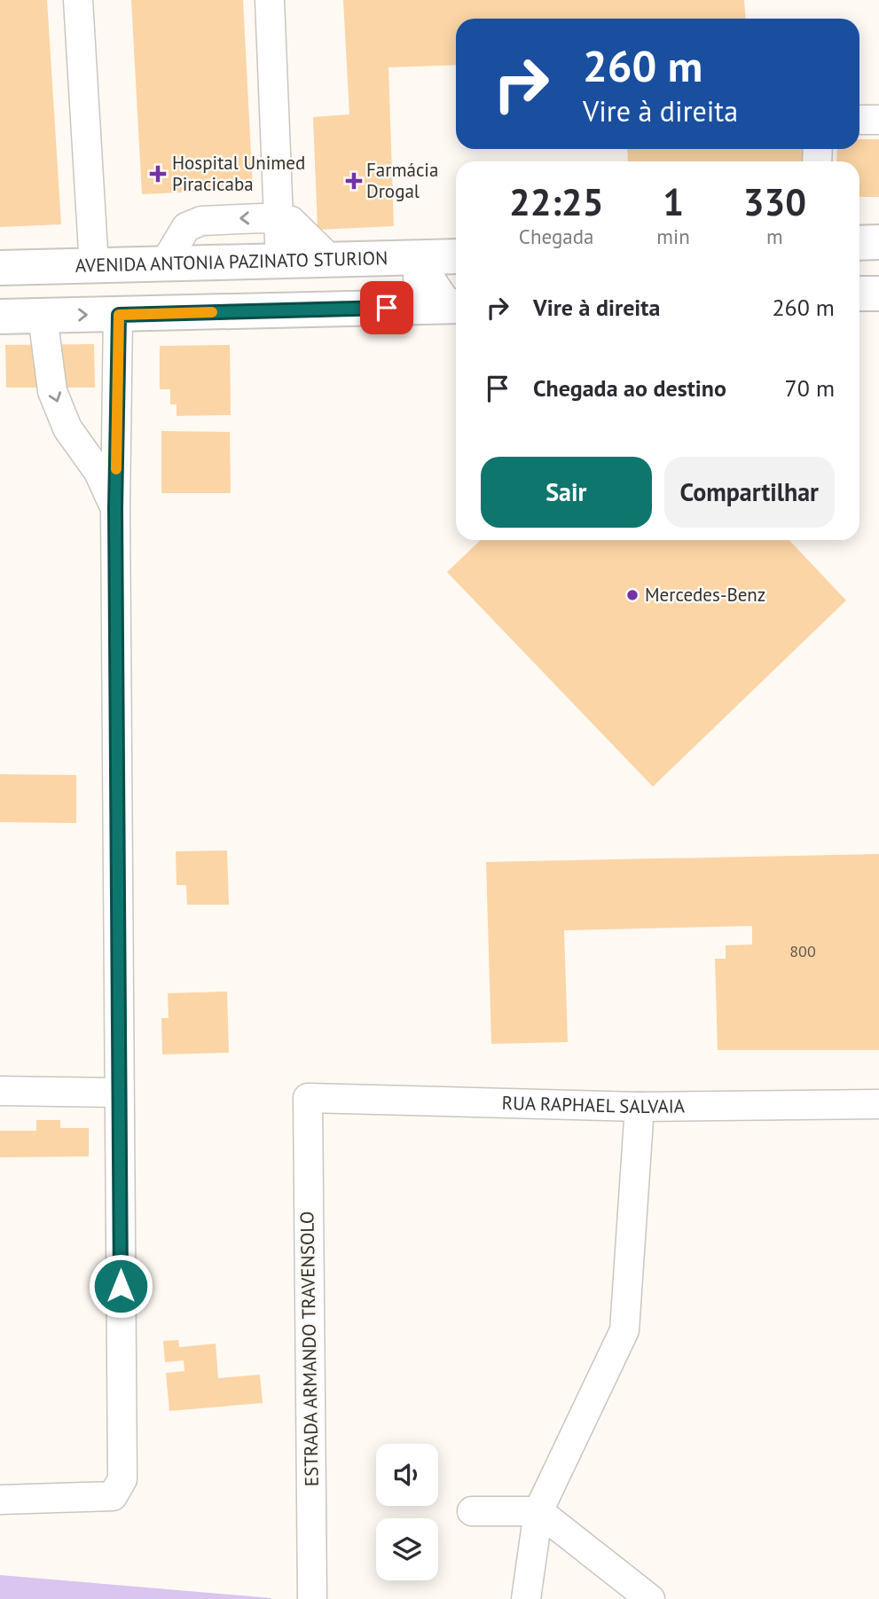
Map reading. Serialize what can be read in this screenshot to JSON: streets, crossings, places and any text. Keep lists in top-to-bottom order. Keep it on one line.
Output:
{"streets":{"main road":["AVENIDA ANTONIA PAZINATO STURION"],"street":["RUA RAPHAEL SALVAIA","ESTRADA ARMANDO TRAVENSOLO"]},"crossings":[["RUA RAPHAEL SALVAIA","ESTRADA ARMANDO TRAVENSOLO"]],"places":{"health":["Hospital Unimed Piracicaba","Farmácia Drogal"],"other":["Mercedes-Benz"]},"house_numbers":["800"],"page":{"turn":["260 m","Vire à direita"],"eta":["22:25","Chegada","1","min","330","m"],"list":[{"name":"Vire à direita","value":"260 m"},{"name":"Chegada ao destino","value":"70 m"}],"buttons":["Sair","Compartilhar"]}}
